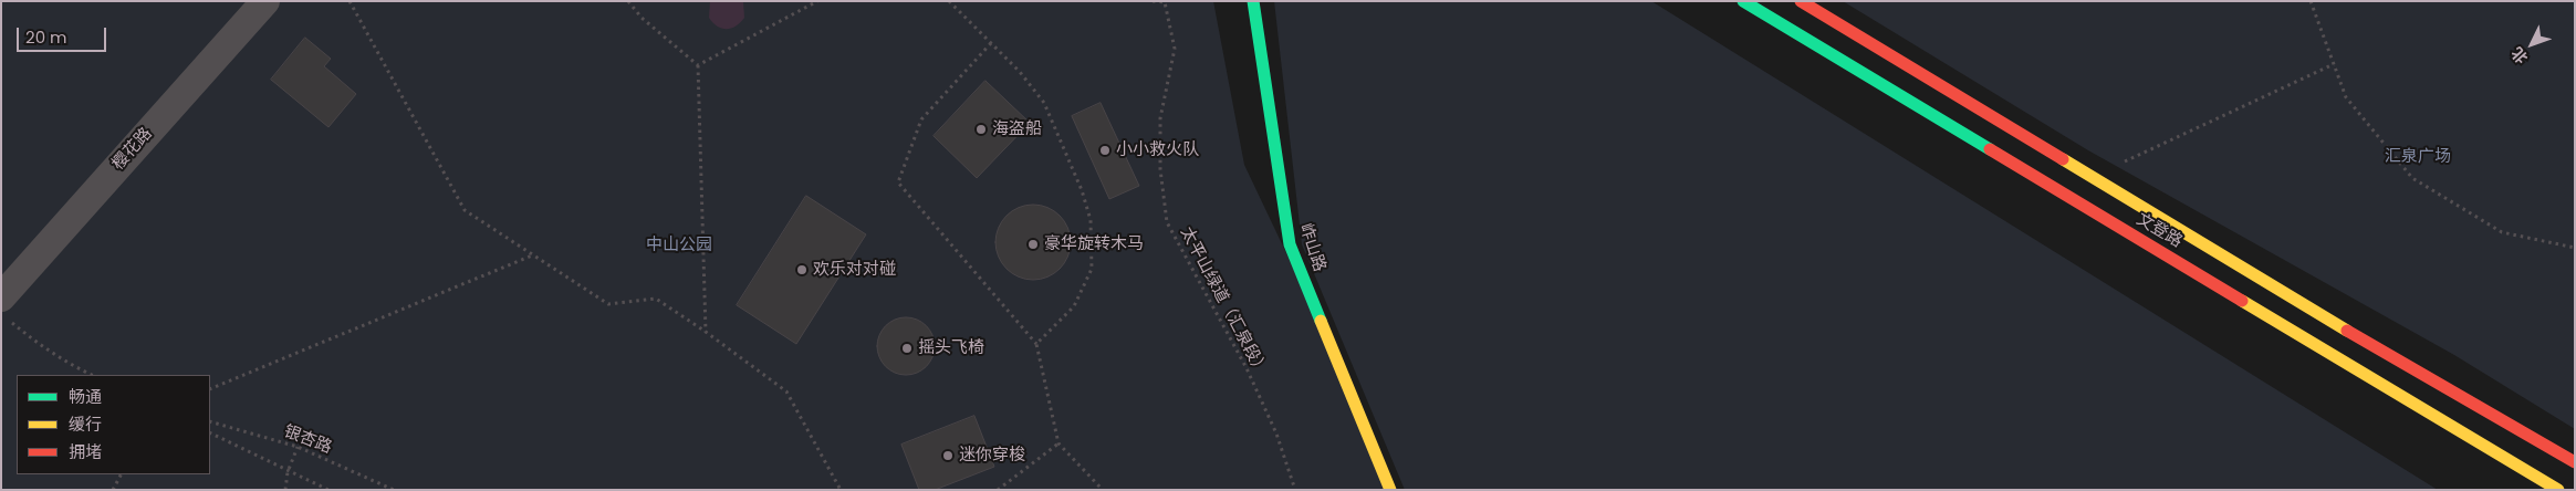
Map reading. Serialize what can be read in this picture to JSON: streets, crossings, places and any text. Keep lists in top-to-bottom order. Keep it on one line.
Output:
{"streets":{"main road":["文登路","岞山路"],"street":["樱花路"],"path":["太平山绿道（汇泉段）","银杏路"]},"parks":["汇泉广场","中山公园"],"places":["海盗船","小小救火队","豪华旋转木马","欢乐对对碰","摇头飞椅","迷你穿梭"],"legend":["畅通","缓行","拥堵"],"scale_bar":"20 m","north":"bottom left"}
